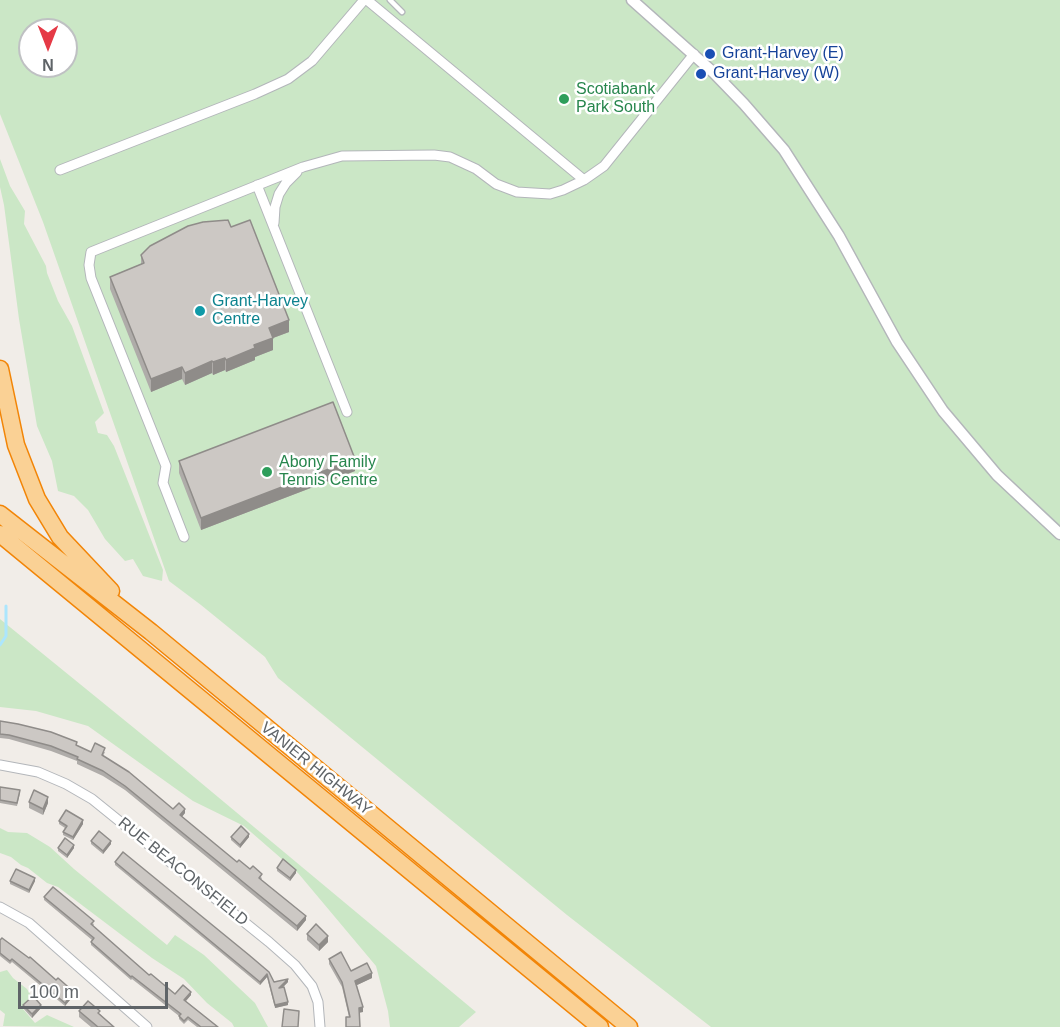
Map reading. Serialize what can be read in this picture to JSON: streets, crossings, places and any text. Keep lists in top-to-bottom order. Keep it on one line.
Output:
{"streets":{"highway":["VANIER HIGHWAY"],"street":["RUE BEACONSFIELD"]},"places":["Grant-Harvey (E)","Grant-Harvey (W)","Scotiabank Park South","Grant-Harvey Centre","Abony Family Tennis Centre"],"scale_bar":"100 m","north":"bottom"}
